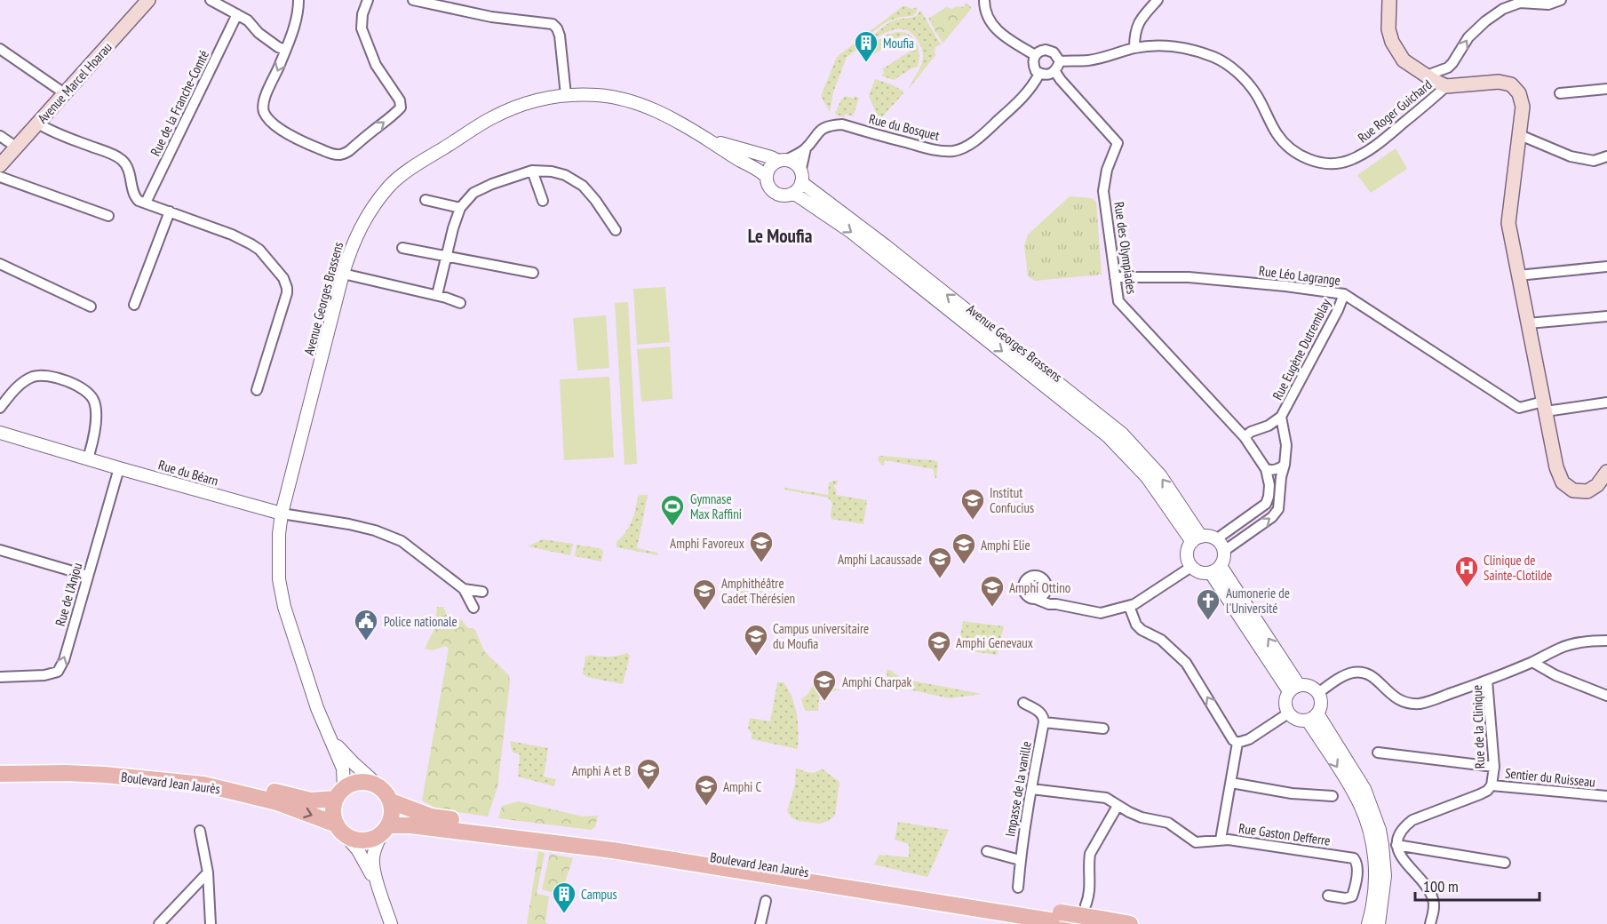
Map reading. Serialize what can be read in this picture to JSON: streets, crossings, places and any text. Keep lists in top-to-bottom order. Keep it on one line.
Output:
{"streets":{"main road":["Avenue Marcel Hoarau","Boulevard Jean Jaurès"],"street":["Rue de la Franche-Comté","Rue Roger Guichard","Rue du Bosquet","Rue des Olympiades","Rue Léo Lagrange","Avenue Georges Brassens","Rue Eugène Dutremblay","Rue du Béarn","Rue de l'Anjou","Rue de la Clinique","Sentier du Ruisseau","Impasse de la vanille","Rue Gaston Defferre"]},"crossings":[["Rue Roger Guichard","Rue du Bosquet"],["Rue Roger Guichard","Rue des Olympiades"],["Rue du Bosquet","Rue des Olympiades"],["Rue du Bosquet","Avenue Georges Brassens"],["Rue des Olympiades","Rue Léo Lagrange"],["Rue des Olympiades","Rue Eugène Dutremblay"],["Rue Léo Lagrange","Rue Eugène Dutremblay"],["Avenue Georges Brassens","Rue Eugène Dutremblay"],["Avenue Georges Brassens","Rue du Béarn"],["Avenue Georges Brassens","Boulevard Jean Jaurès"],["Rue du Béarn","Rue de l'Anjou"],["Rue de la Clinique","Sentier du Ruisseau"],["Impasse de la vanille","Rue Gaston Defferre"]],"one_way":["Rue de l'Anjou"],"districts":["Le Moufia"],"places":{"building":["Moufia","Campus"],"school or university":["Institut Confucius","Amphi Favoreux","Amphi Elie","Amphi Lacaussade","Amphi Ottino","Amphithéâtre Cadet Thérésien","Campus universitaire du Moufia","Amphi Genevaux","Amphi Charpak","Amphi A et B","Amphi C"],"sports":["Gymnase Max Raffini"],"hospital":["Clinique de Sainte-Clotilde"],"church":["Aumonerie de l'Université"],"public building":["Police nationale"]},"scale_bar":"100 m"}
